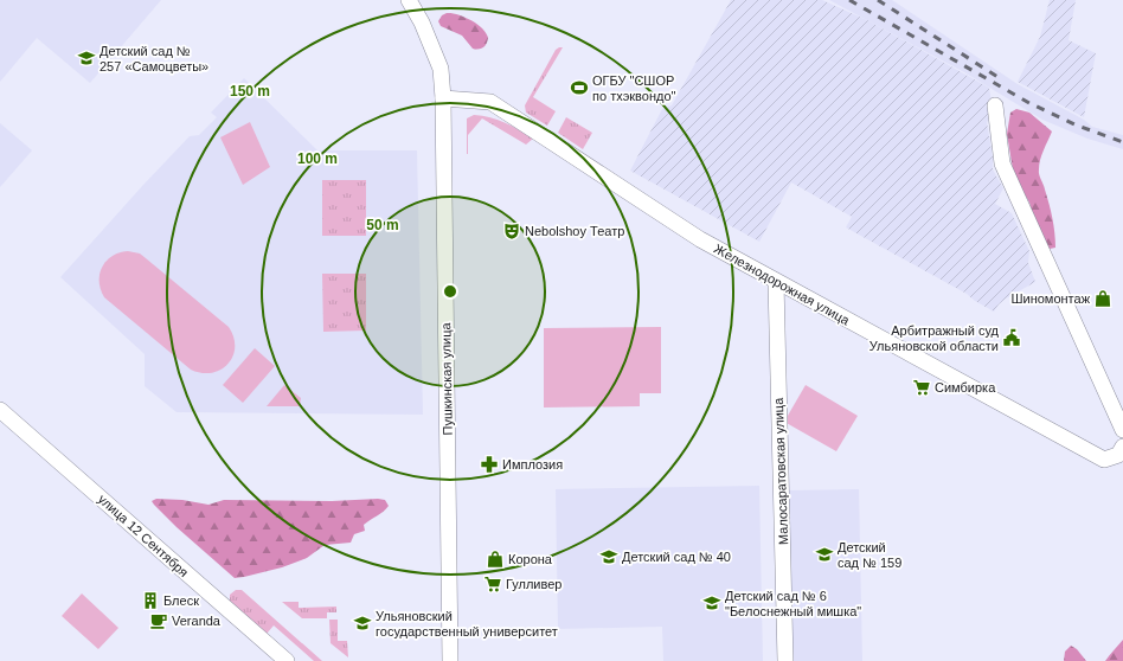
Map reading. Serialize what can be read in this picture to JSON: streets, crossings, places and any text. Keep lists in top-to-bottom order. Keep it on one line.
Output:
{"streets":{"street":["Железнодорожная улица","Пушкинская улица","Малосаратовская улица","улица 12 Сентября"]},"crossings":[["Железнодорожная улица","Пушкинская улица"],["Железнодорожная улица","Малосаратовская улица"]],"places":{"school or university":["Детский сад № 257 «Самоцветы»","Детский сад № 159","Детский сад № 40","Детский сад № 6 \"Белоснежный мишка\"","Ульяновский государственный университет"],"sports":["ОГБУ \"СШОР по тхэквондо\""],"theatre":["Nebolshoy Театр"],"shop":["Шиномонтаж","Корона"],"public building":["Арбитражный суд Ульяновской области"],"supermarket":["Симбирка","Гулливер"],"pharmacy":["Имплозия"],"building":["Блеск"],"cafe":["Veranda"]},"rings":["150 m","100 m","50 m"]}
